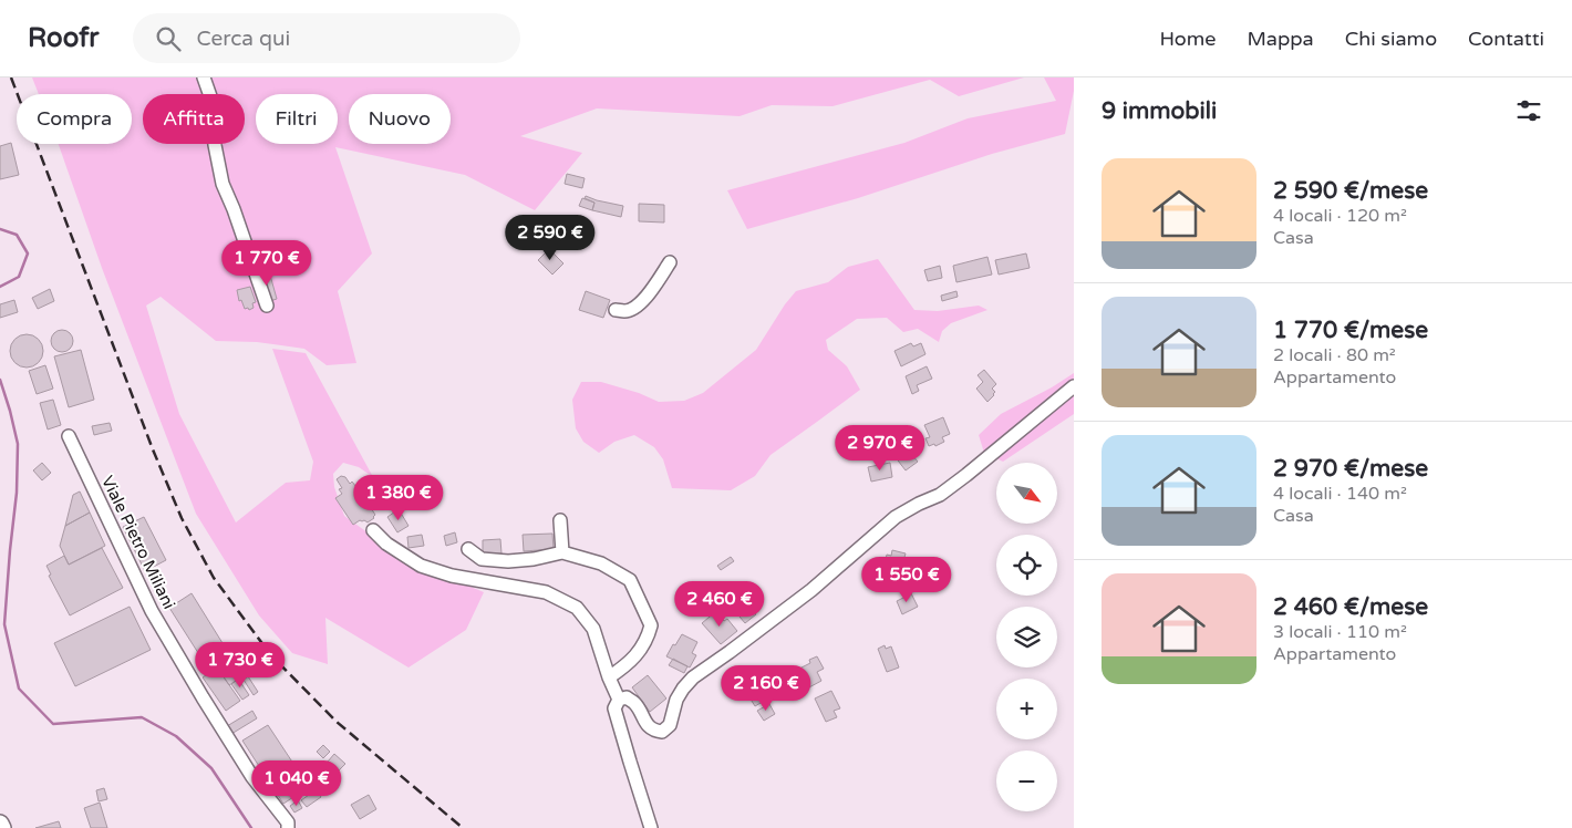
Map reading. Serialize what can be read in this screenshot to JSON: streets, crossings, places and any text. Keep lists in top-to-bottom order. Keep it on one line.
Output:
{"streets":{"street":["Viale Pietro Miliani"]},"north":"bottom right","page":{"header":"Roofr","search":"Cerca qui","nav":["Home","Mappa","Chi siamo","Contatti"],"heading":"9 immobili","chip":["Compra","Affitta","Filtri","Nuovo"],"list":[{"name":"2 590 €/mese","note":"4 locali · 120 m² · Casa"},{"name":"1 770 €/mese","note":"2 locali · 80 m² · Appartamento"},{"name":"2 970 €/mese","note":"4 locali · 140 m² · Casa"},{"name":"2 460 €/mese","note":"3 locali · 110 m² · Appartamento"}],"price":["2 590 €","1 770 €","2 970 €","1 380 €","1 550 €","2 460 €","1 730 €","2 160 €","1 040 €"],"map_buttons":["+","−"]}}
